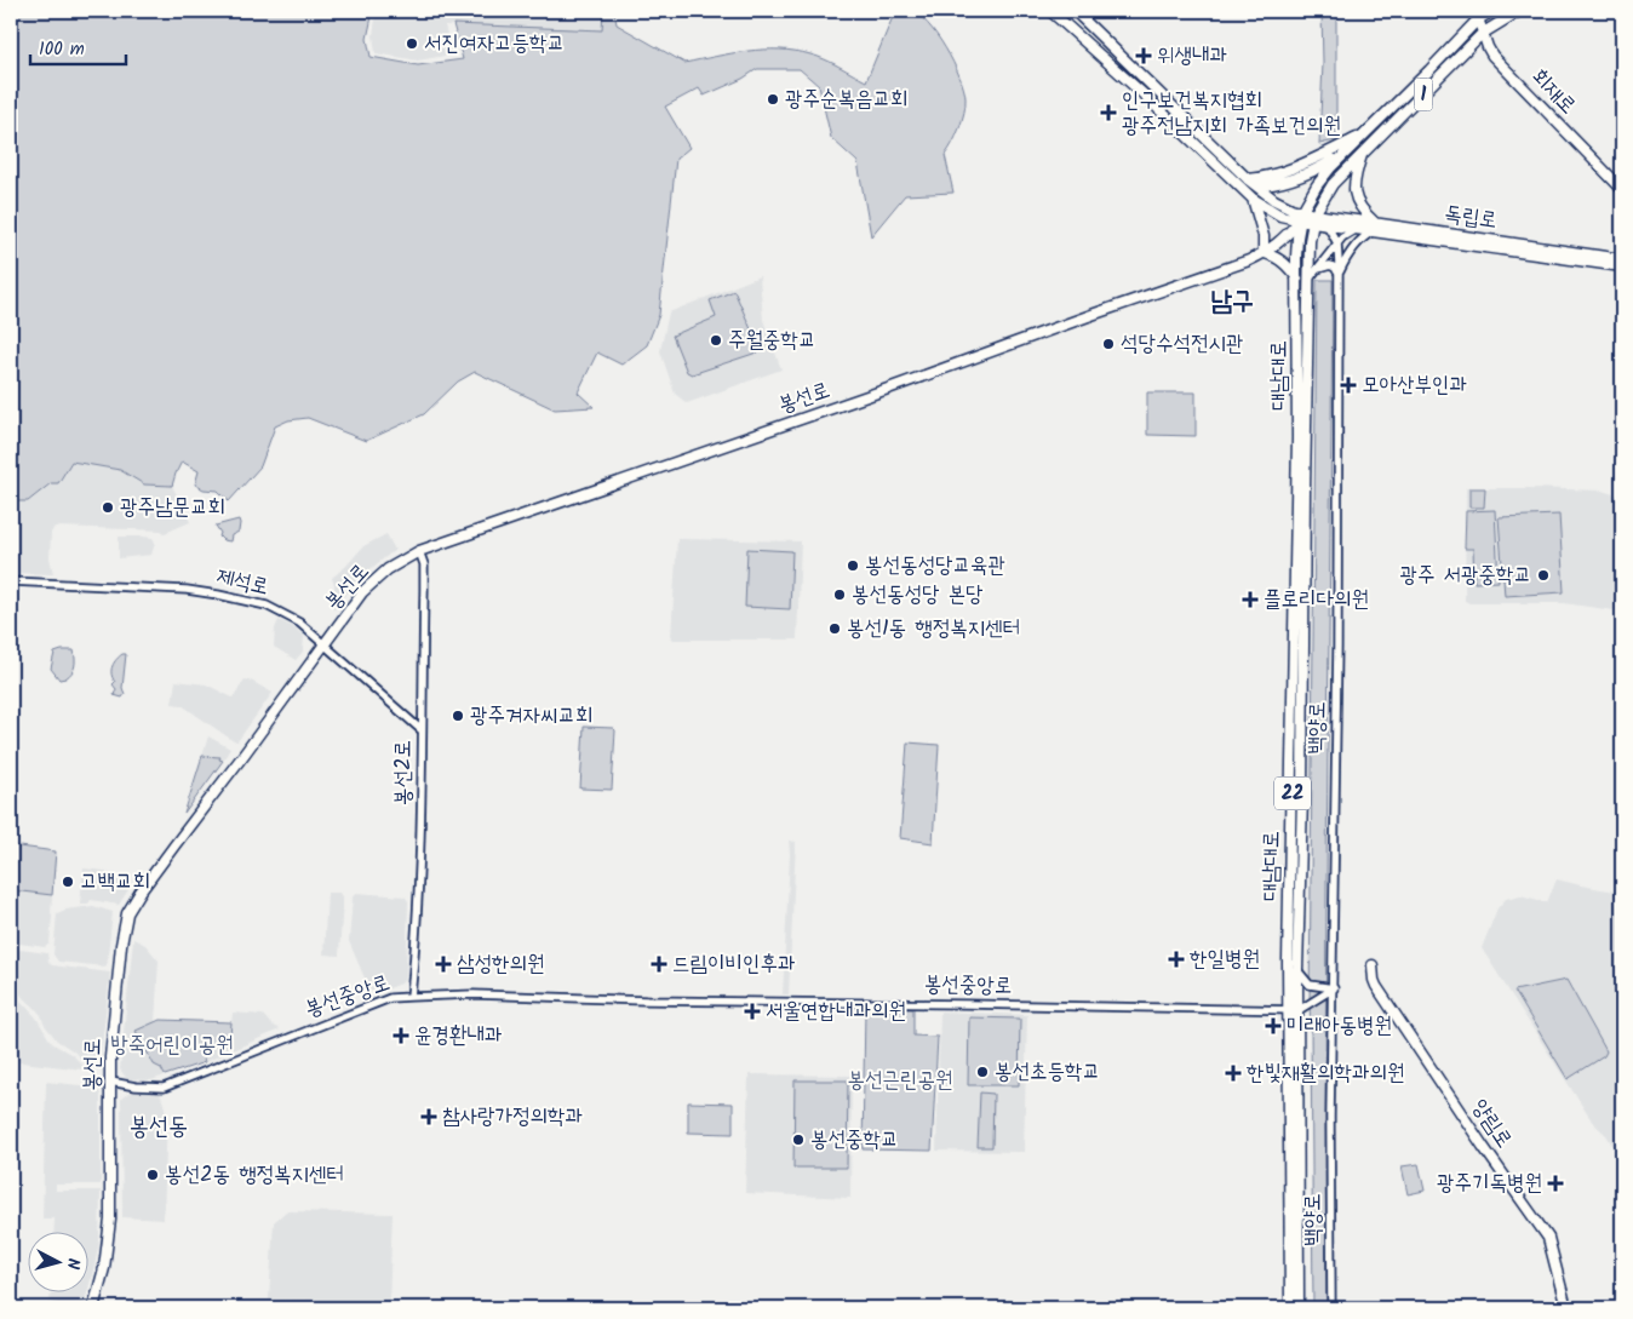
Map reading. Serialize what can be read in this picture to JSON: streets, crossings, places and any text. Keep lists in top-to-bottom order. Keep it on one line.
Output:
{"streets":{"main road":["회재로","1","독립로","대남대로","봉선로","22","양림로"],"street":["제석로","백양로","봉선2로","봉선중앙로"]},"crossings":[["회재로","대남대로"],["독립로","대남대로"],["독립로","백양로"],["대남대로","봉선로"],["대남대로","봉선중앙로"],["봉선로","제석로"],["봉선로","봉선2로"],["봉선로","봉선중앙로"],["제석로","봉선2로"],["봉선2로","봉선중앙로"]],"districts":["남구","봉선동"],"parks":["방죽어린이공원","봉선근린공원"],"places":{"other":["서진여자고등학교","광주순복음교회","주월중학교","석당수석전시관","광주남문교회","봉선동성당교육관","광주 서광중학교","봉선동성당 본당","봉선1동 행정복지센터","광주겨자씨교회","고백교회","봉선초등학교","봉선중학교","봉선2동 행정복지센터"],"health":["위생내과","인구보건복지협회 광주전남지회 가족보건의원","모아산부인과","플로리다의원","한일병원","삼성한의원","드림이비인후과","서울연합내과의원","미래아동병원","윤경환내과","한빛재활의학과의원","참사랑가정의학과","광주기독병원"]},"scale_bar":"100 m","north":"right"}
